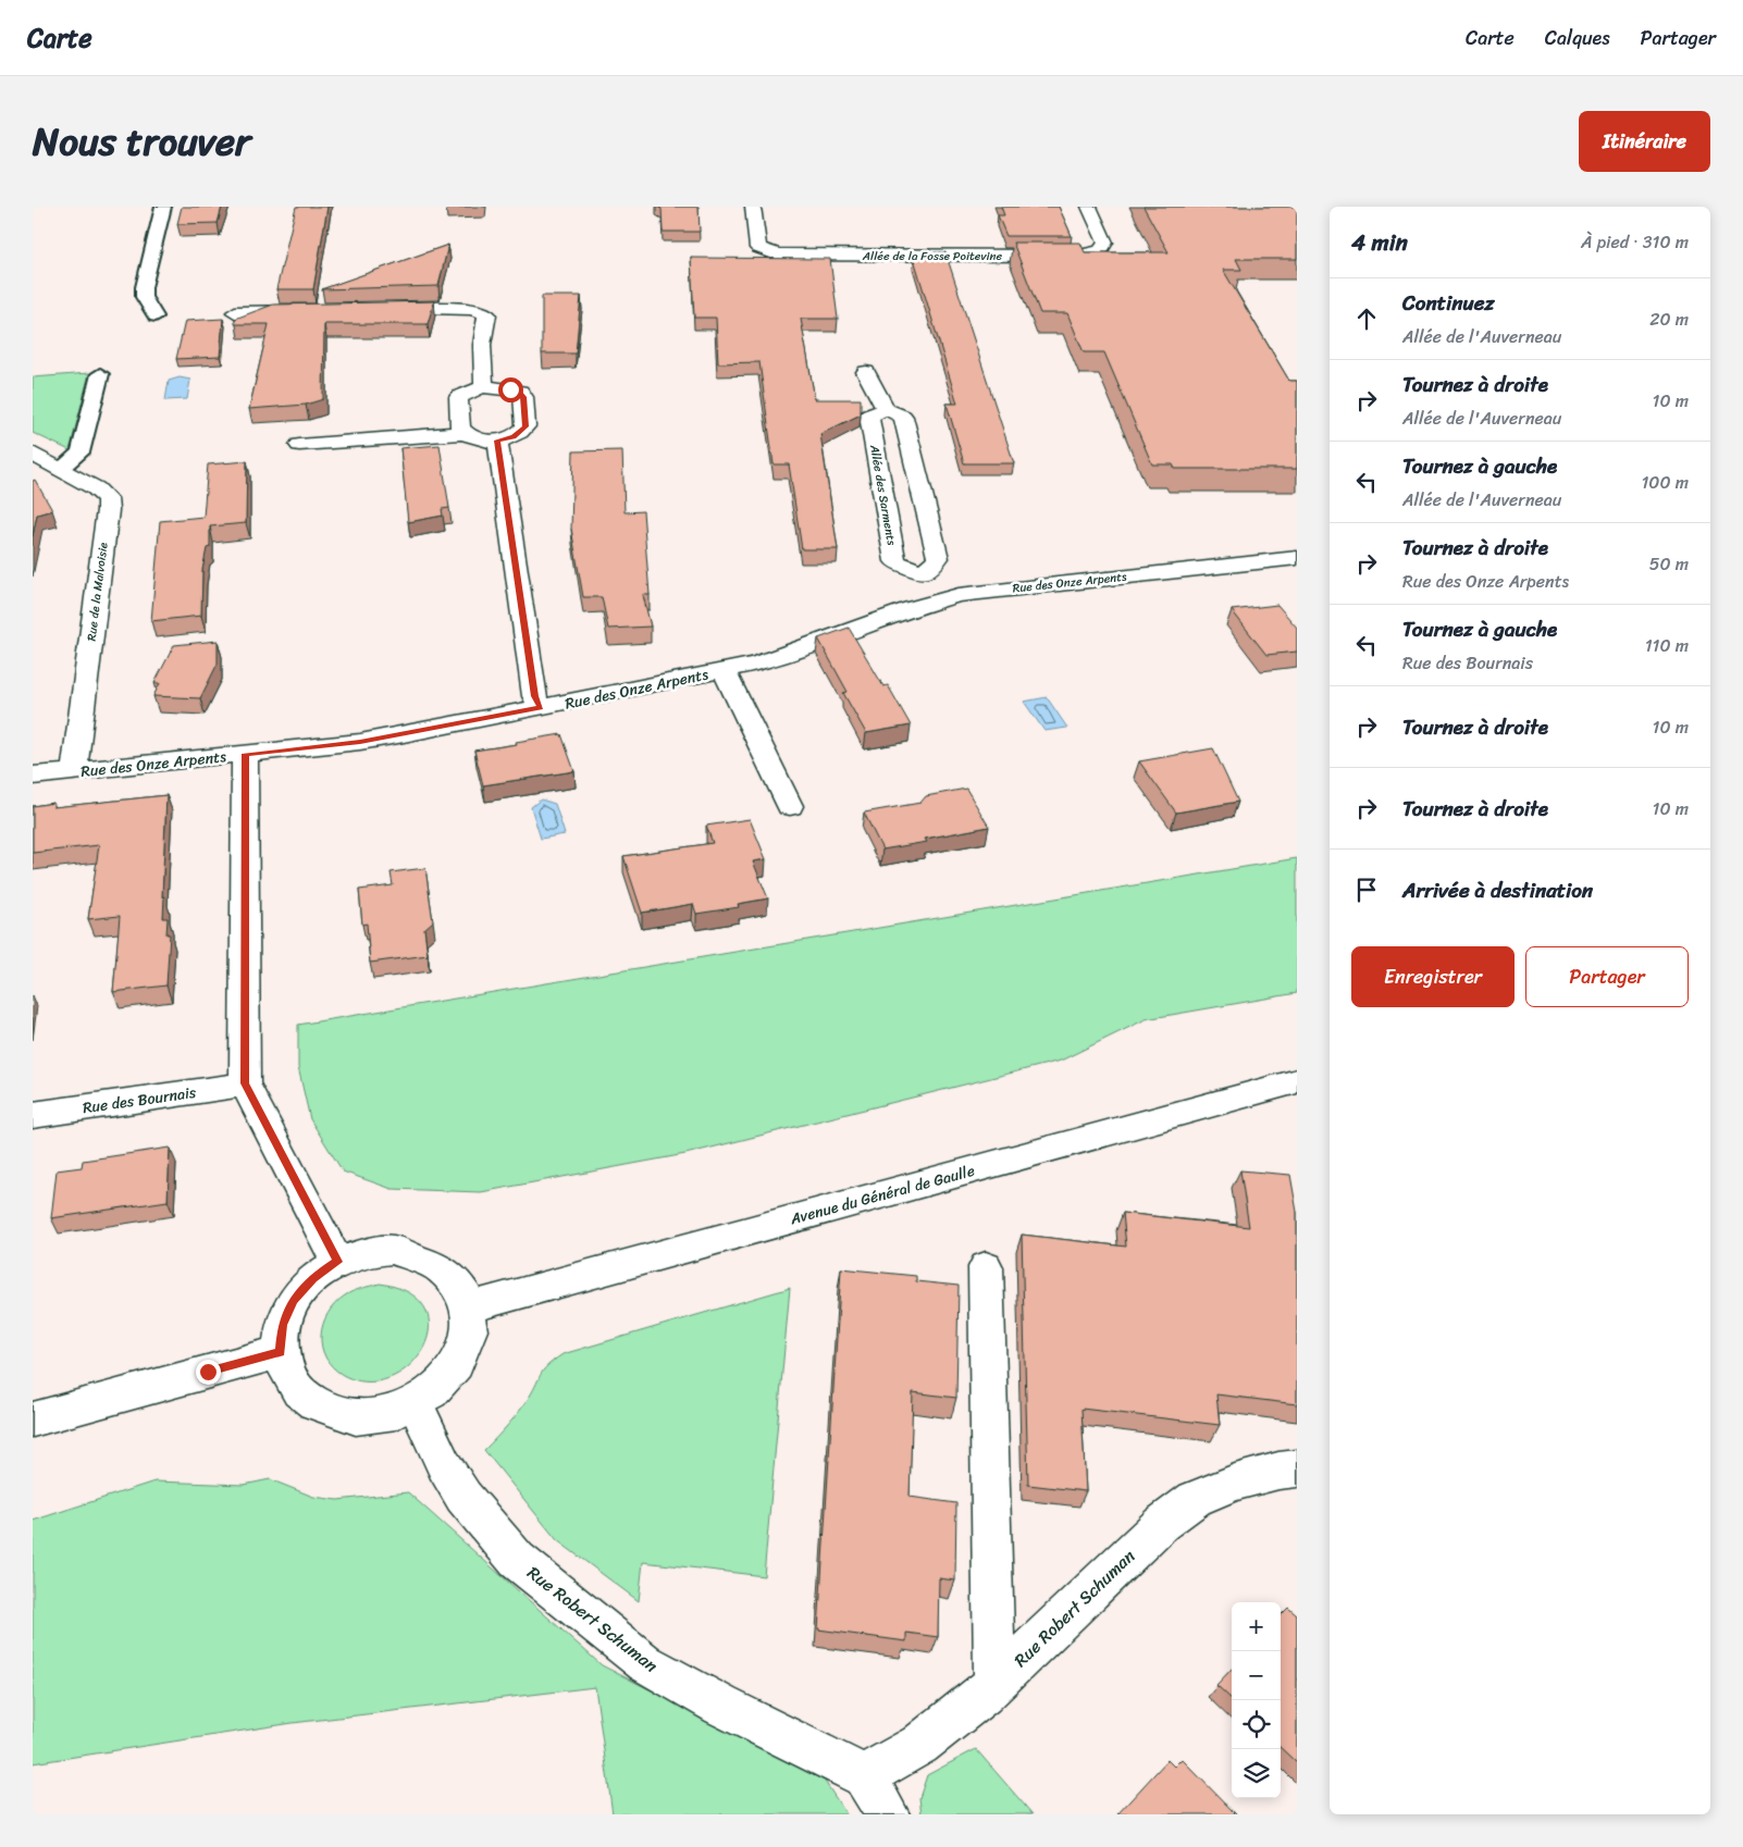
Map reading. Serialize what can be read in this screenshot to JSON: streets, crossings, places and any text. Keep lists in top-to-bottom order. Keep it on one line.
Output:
{"streets":{"street":["Allée de la Fosse Poitevine","Allée des Sarments","Rue des Onze Arpents","Rue de la Malvoisie","Rue des Bournais","Avenue du Général de Gaulle","Rue Robert Schuman"]},"crossings":[["Rue des Onze Arpents","Rue de la Malvoisie"],["Avenue du Général de Gaulle","Rue Robert Schuman"]],"page":{"header":"Carte","nav":["Carte","Calques","Partager"],"title":"Nous trouver","buttons":["Itinéraire",["Enregistrer","Partager"]],"heading":["4 min","À pied · 310 m"],"list":[["Continuez","Allée de l'Auverneau","20 m"],["Tournez à droite","Allée de l'Auverneau","10 m"],["Tournez à gauche","Allée de l'Auverneau","100 m"],["Tournez à droite","Rue des Onze Arpents","50 m"],["Tournez à gauche","Rue des Bournais","110 m"],["Tournez à droite","10 m"],["Tournez à droite","10 m"],"Arrivée à destination"],"map_buttons":["+","−"]}}
